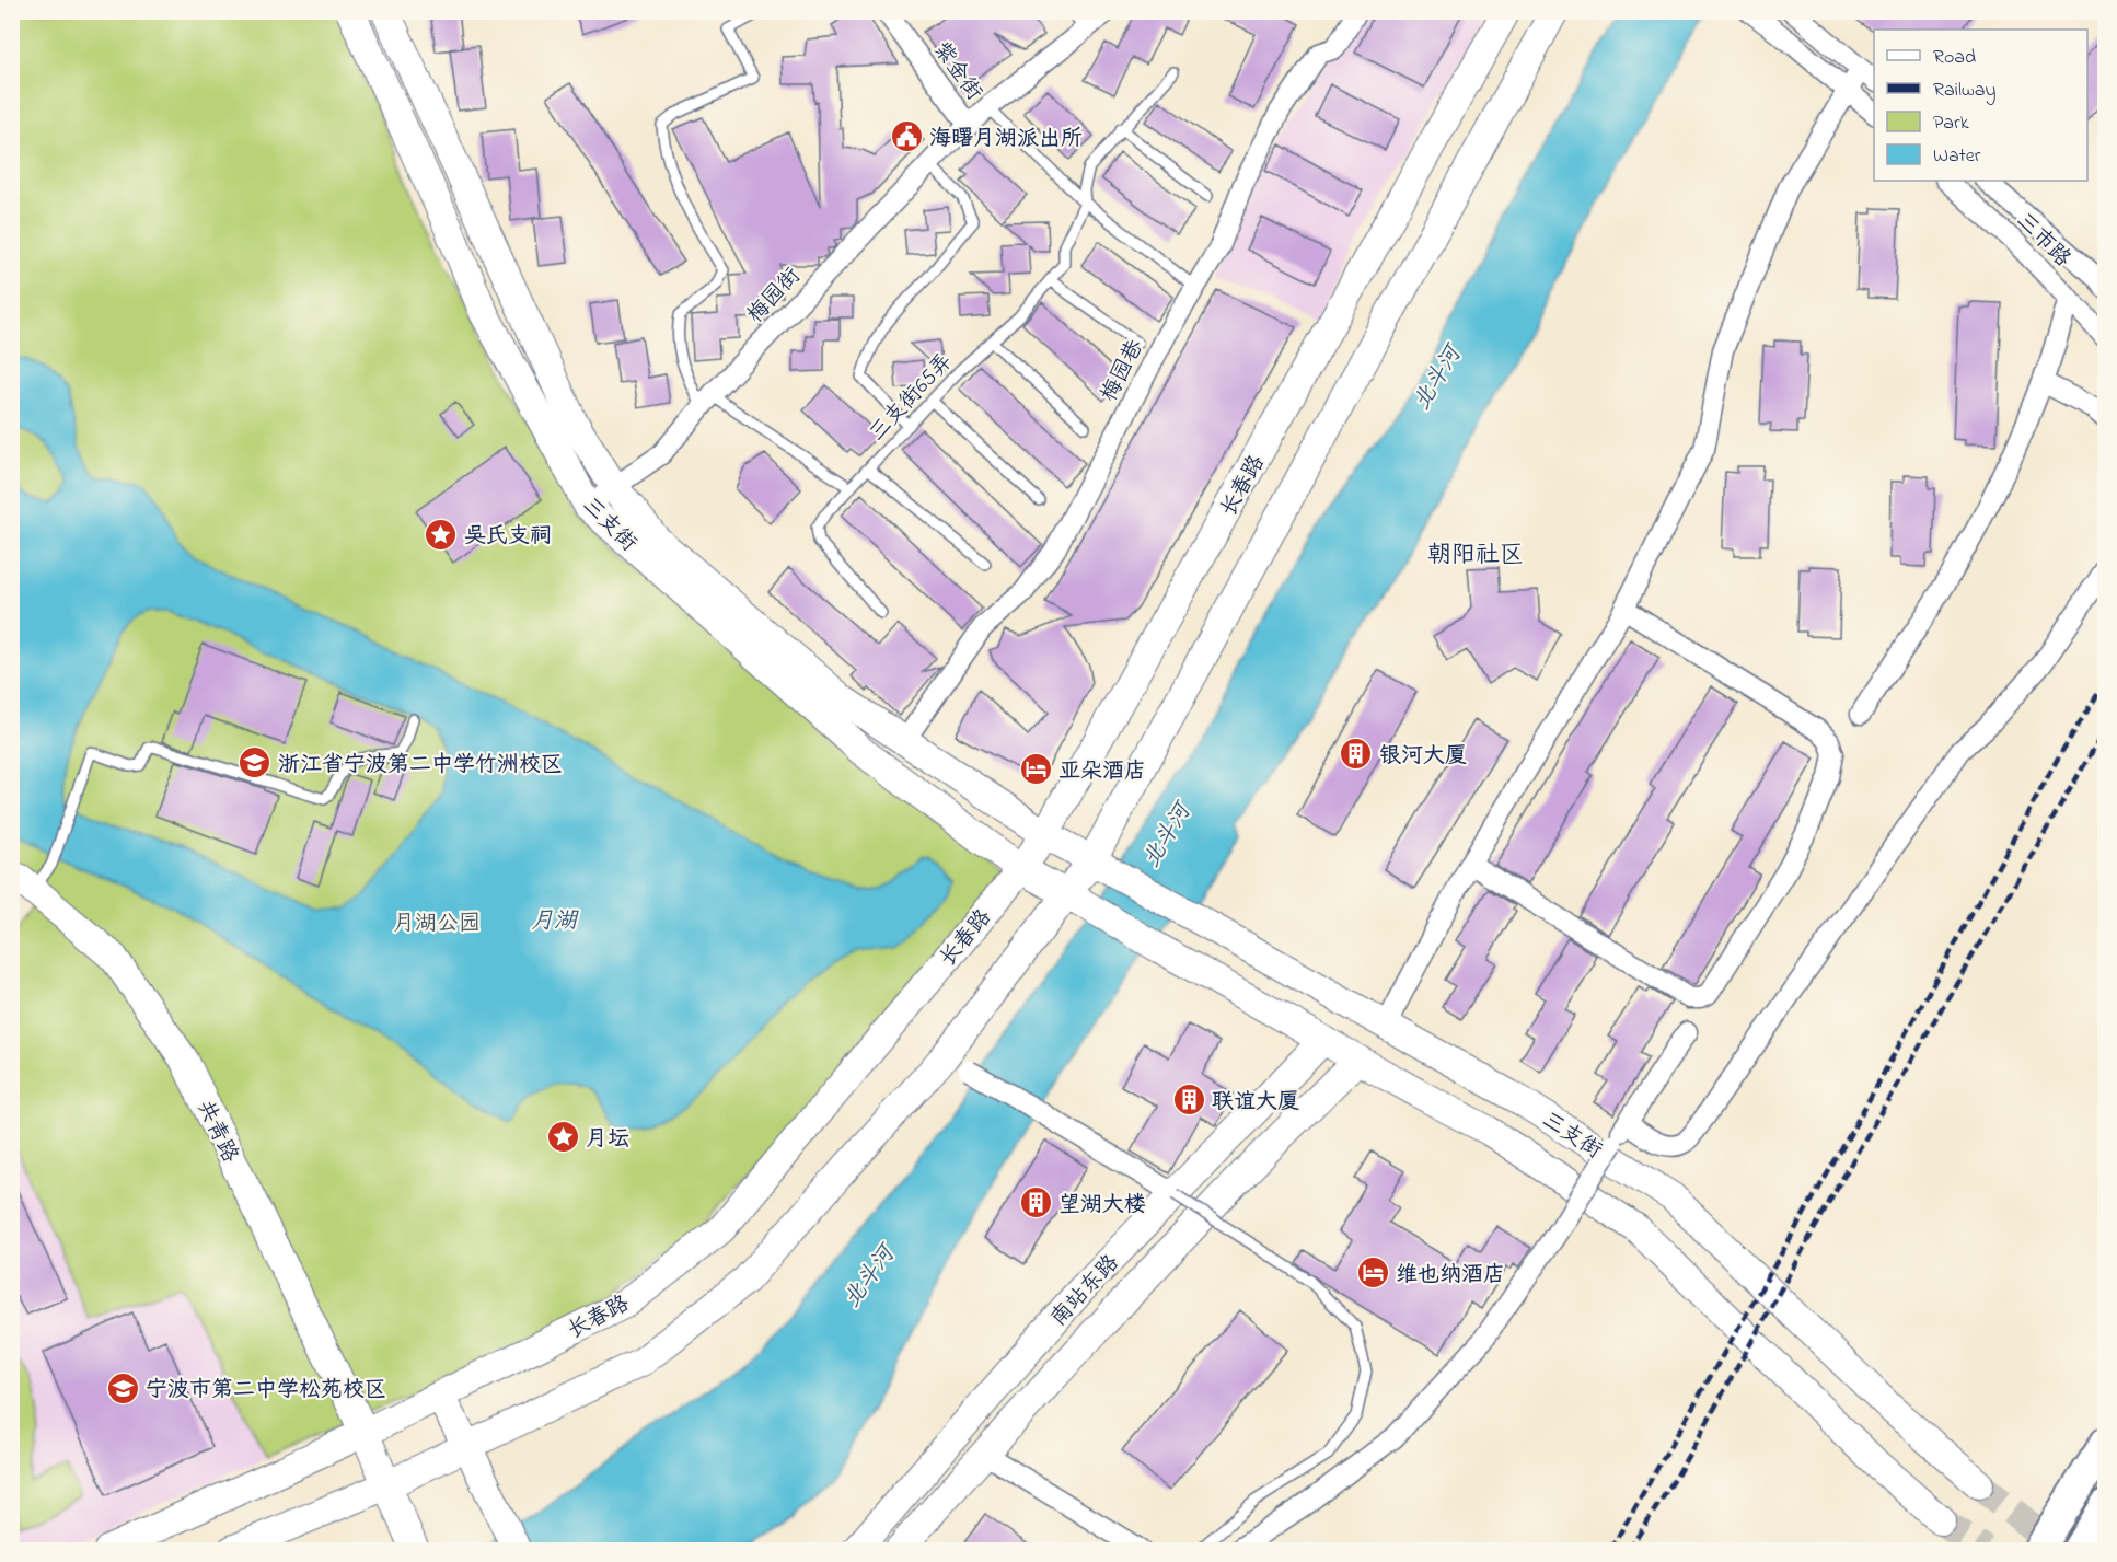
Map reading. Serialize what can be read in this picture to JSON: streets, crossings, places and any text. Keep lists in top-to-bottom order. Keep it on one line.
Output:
{"streets":{"main road":["长春路","三支街","共青路","南站东路"],"street":["紫金街","三市路","梅园街","梅园巷"],"lane":["三支街65弄"]},"crossings":[["紫金街","梅园街"],["梅园街","三支街"],["梅园巷","三支街"],["长春路","三支街"],["长春路","共青路"],["三支街","南站东路"]],"districts":["朝阳社区"],"water":["北斗河","月湖"],"parks":["月湖公园"],"places":{"public building":["海曙月湖派出所"],"place":["吴氏支祠","月坛"],"building":["银河大厦","联谊大厦","望湖大楼"],"school or university":["浙江省宁波第二中学竹洲校区","宁波市第二中学松苑校区"],"hotel":["亚朵酒店","维也纳酒店"]},"legend":["Road","Railway","Park","Water"]}
